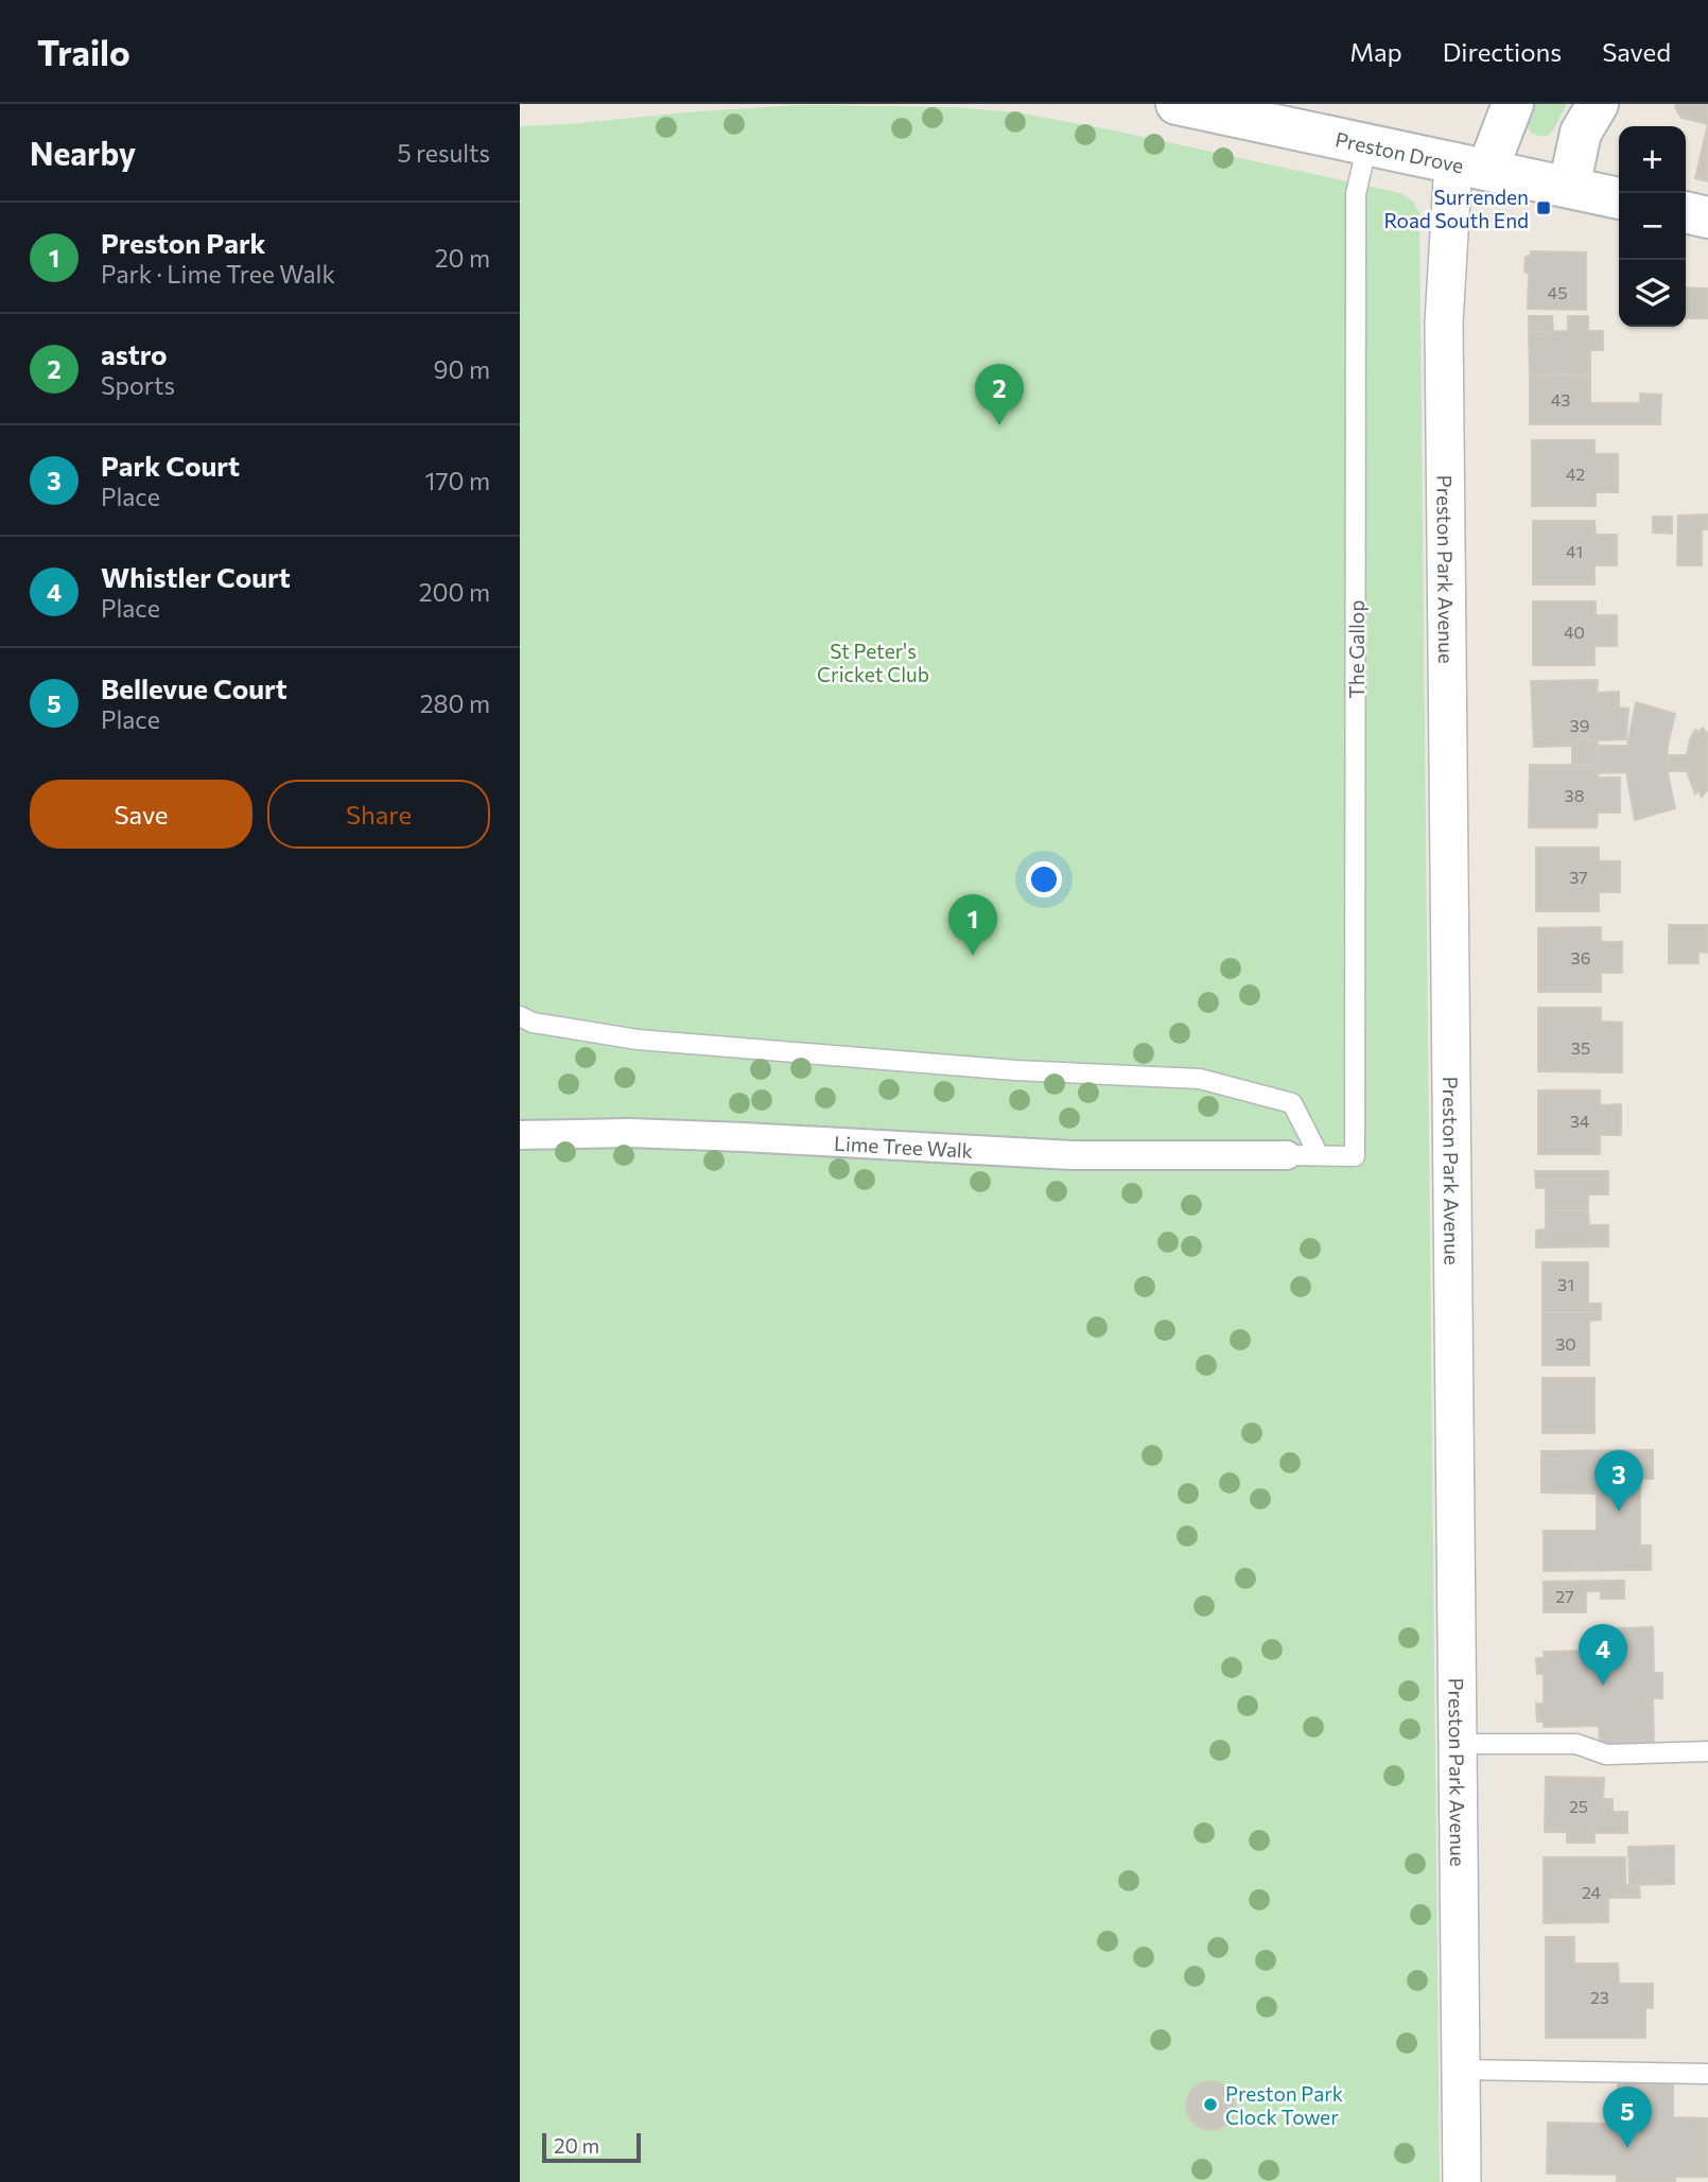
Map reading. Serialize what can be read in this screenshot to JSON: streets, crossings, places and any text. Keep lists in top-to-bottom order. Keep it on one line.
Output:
{"streets":{"street":["Preston Drove","Preston Park Avenue","Lime Tree Walk"],"lane":["The Gallop"]},"crossings":[["Preston Drove","Preston Park Avenue"],["Preston Drove","The Gallop"]],"parks":["St Peter's Cricket Club"],"places":{"transit":["Surrenden Road South End"],"other":["Preston Park Clock Tower"]},"house_numbers":["45","43","42","41","40","39","38","37","36","35","34","31","30","27","25","24","23"],"scale_bar":"20 m","page":{"header":"Trailo","nav":["Map","Directions","Saved"],"heading":["Nearby","5 results"],"map_buttons":["+","−"],"list":[{"mark":"1","name":"Preston Park","note":"Park · Lime Tree Walk","value":"20 m"},{"mark":"2","name":"astro","note":"Sports","value":"90 m"},{"mark":"3","name":"Park Court","note":"Place","value":"170 m"},{"mark":"4","name":"Whistler Court","note":"Place","value":"200 m"},{"mark":"5","name":"Bellevue Court","note":"Place","value":"280 m"}],"pins":["2","1","3","4","5"],"buttons":["Save","Share"],"scale":"20 m"}}
